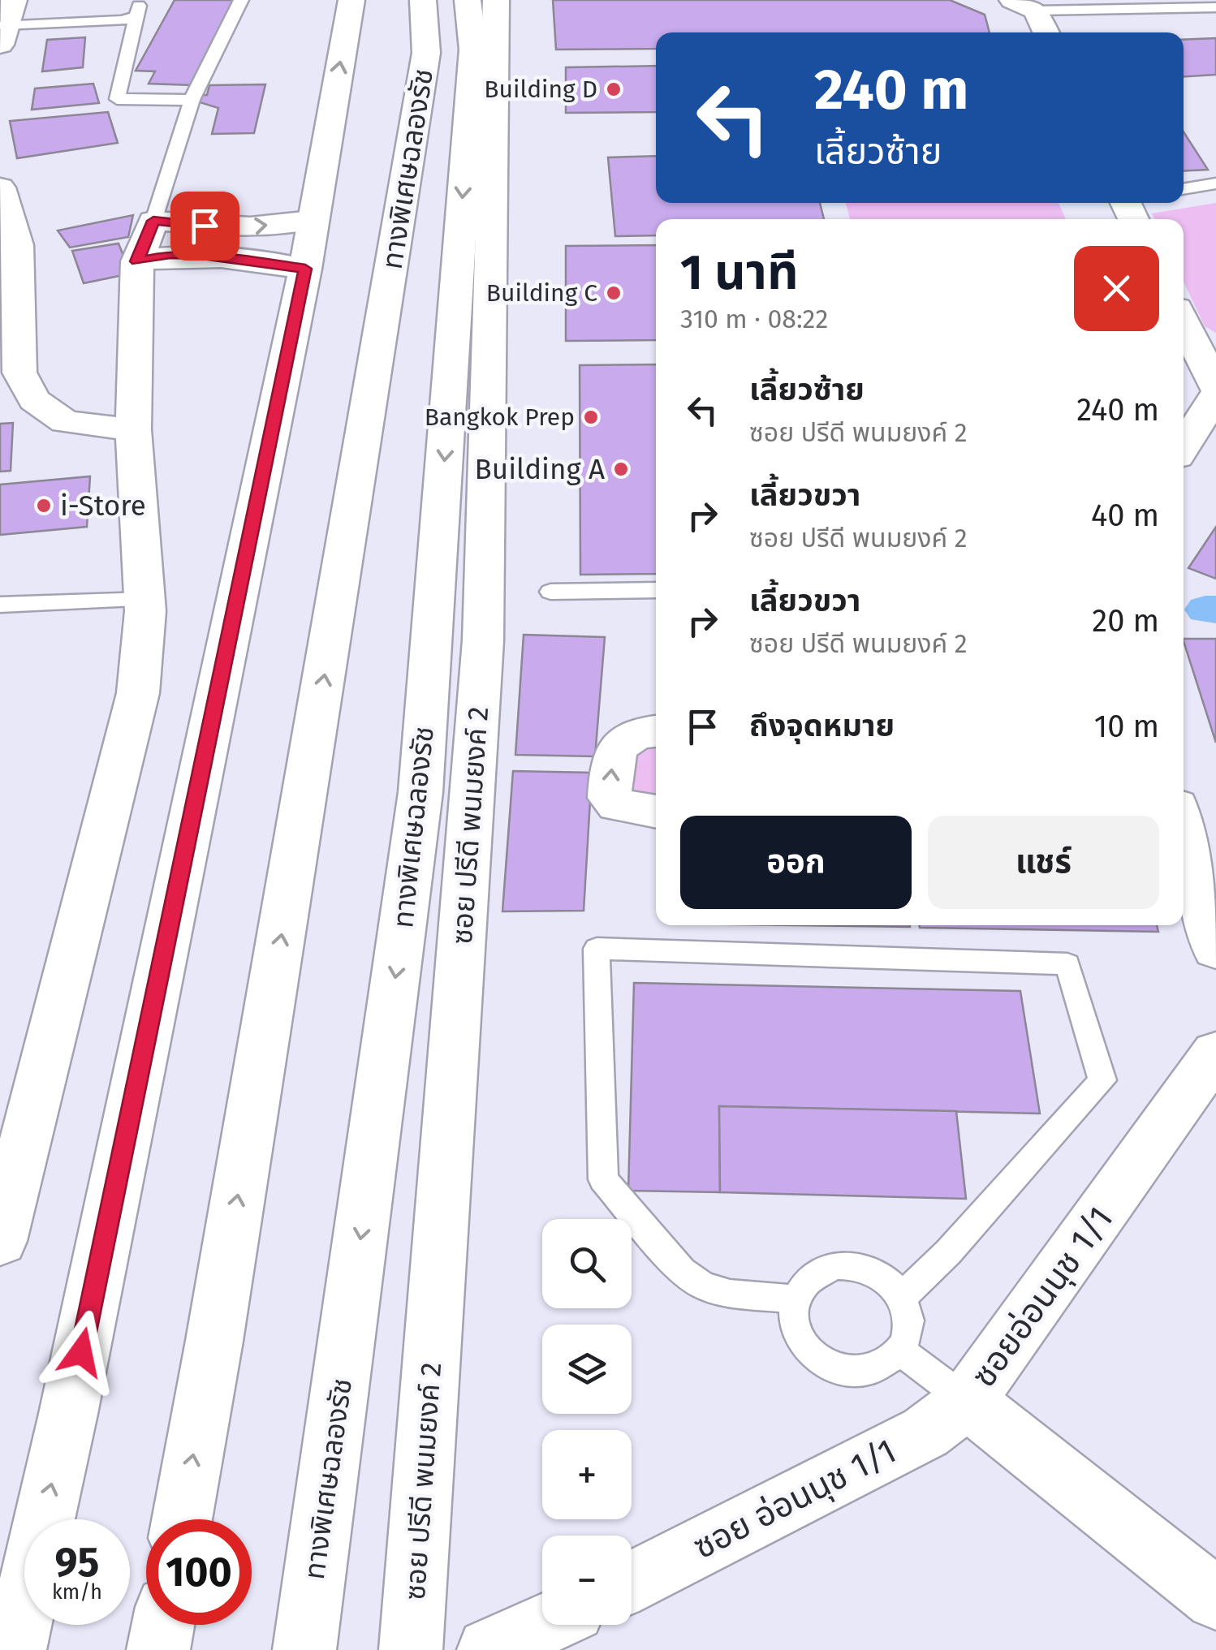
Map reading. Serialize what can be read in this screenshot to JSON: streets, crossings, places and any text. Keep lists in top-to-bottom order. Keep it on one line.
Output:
{"streets":{"main road":["ทางพิเศษฉลองรัช","ซอย ปรีดี พนมยงค์ 2","ซอยอ่อนนุช 1/1","ซอย อ่อนนุช 1/1"]},"crossings":[["ซอยอ่อนนุช 1/1","ซอย อ่อนนุช 1/1"]],"places":["Building D","Building C","Bangkok Prep","Building A","i-Store"],"page":{"turn":["240 m","เลี้ยวซ้าย"],"heading":["1 นาที","310 m · 08:22"],"list":[{"name":"เลี้ยวซ้าย","note":"ซอย ปรีดี พนมยงค์ 2","value":"240 m"},{"name":"เลี้ยวขวา","note":"ซอย ปรีดี พนมยงค์ 2","value":"40 m"},{"name":"เลี้ยวขวา","note":"ซอย ปรีดี พนมยงค์ 2","value":"20 m"},{"name":"ถึงจุดหมาย","value":"10 m"}],"buttons":["ออก","แชร์"],"map_buttons":["+","−"],"speed":"95 km/h","limit":"100"}}
